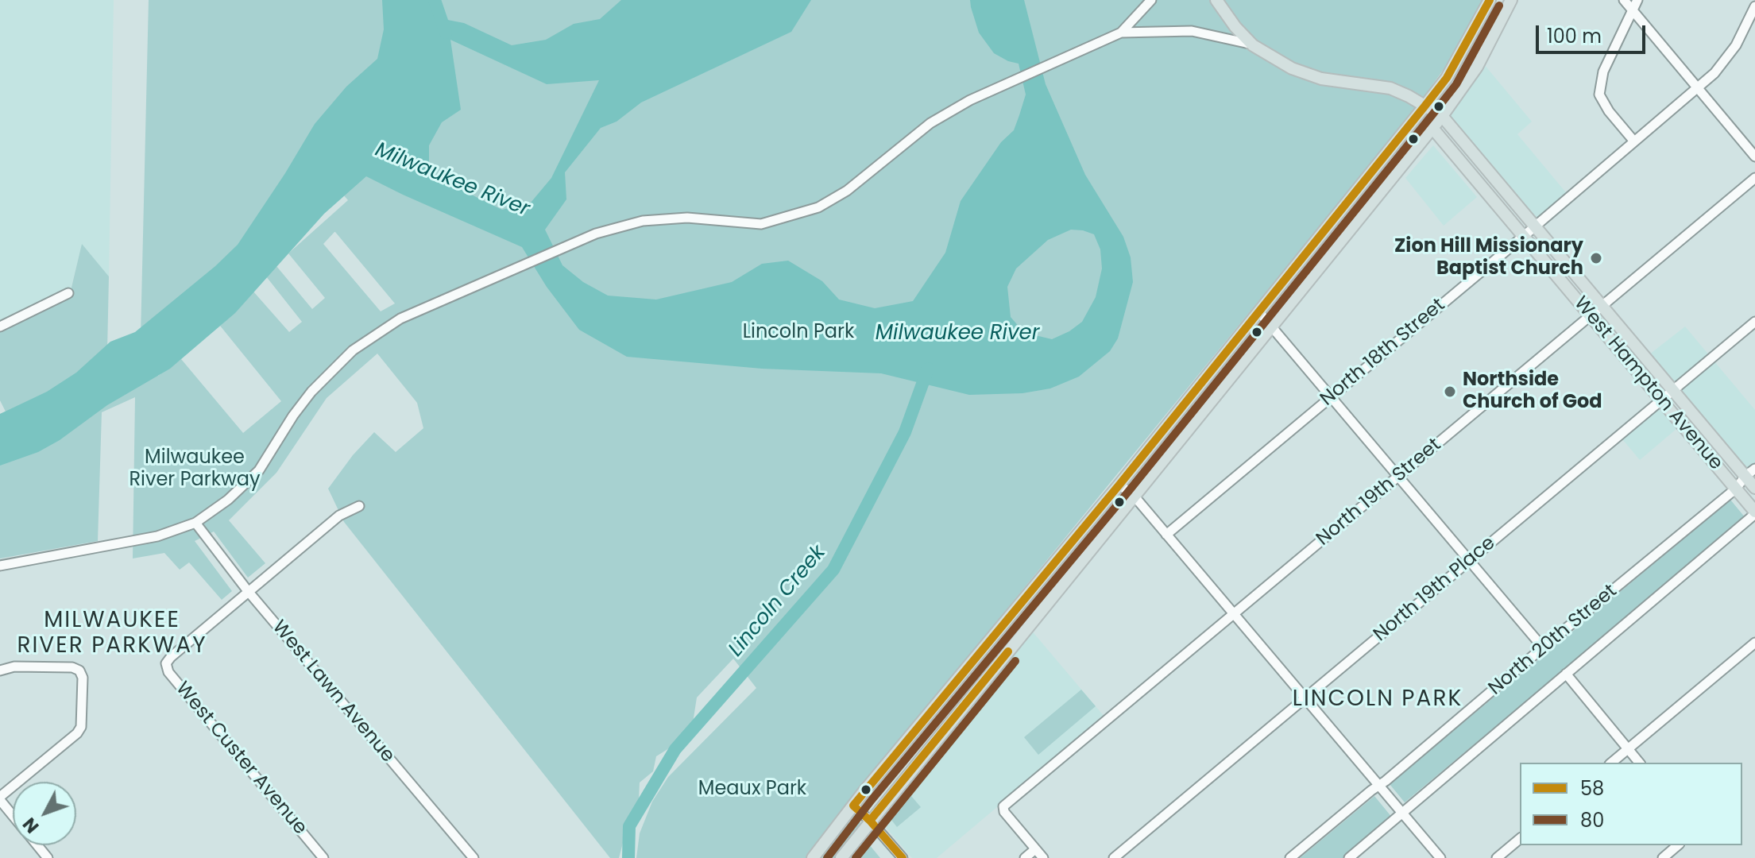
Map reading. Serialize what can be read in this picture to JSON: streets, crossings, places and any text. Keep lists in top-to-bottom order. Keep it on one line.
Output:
{"streets":{"main road":["West Hampton Avenue"],"street":["North 18th Street","North 19th Street","North 19th Place","North 20th Street","West Lawn Avenue","West Custer Avenue"]},"crossings":[["North 18th Street","West Hampton Avenue"],["West Hampton Avenue","North 19th Street"],["West Hampton Avenue","North 19th Place"],["West Hampton Avenue","North 20th Street"],["West Lawn Avenue","West Custer Avenue"]],"districts":["MILWAUKEE RIVER PARKWAY","LINCOLN PARK"],"water":["Milwaukee River","Lincoln Creek"],"parks":["Lincoln Park","Milwaukee River Parkway","Meaux Park"],"places":["Zion Hill Missionary Baptist Church","Northside Church of God"],"lines":["transit line 58","transit line 80"],"legend":["58","80"],"scale_bar":"100 m","north":"bottom left"}
